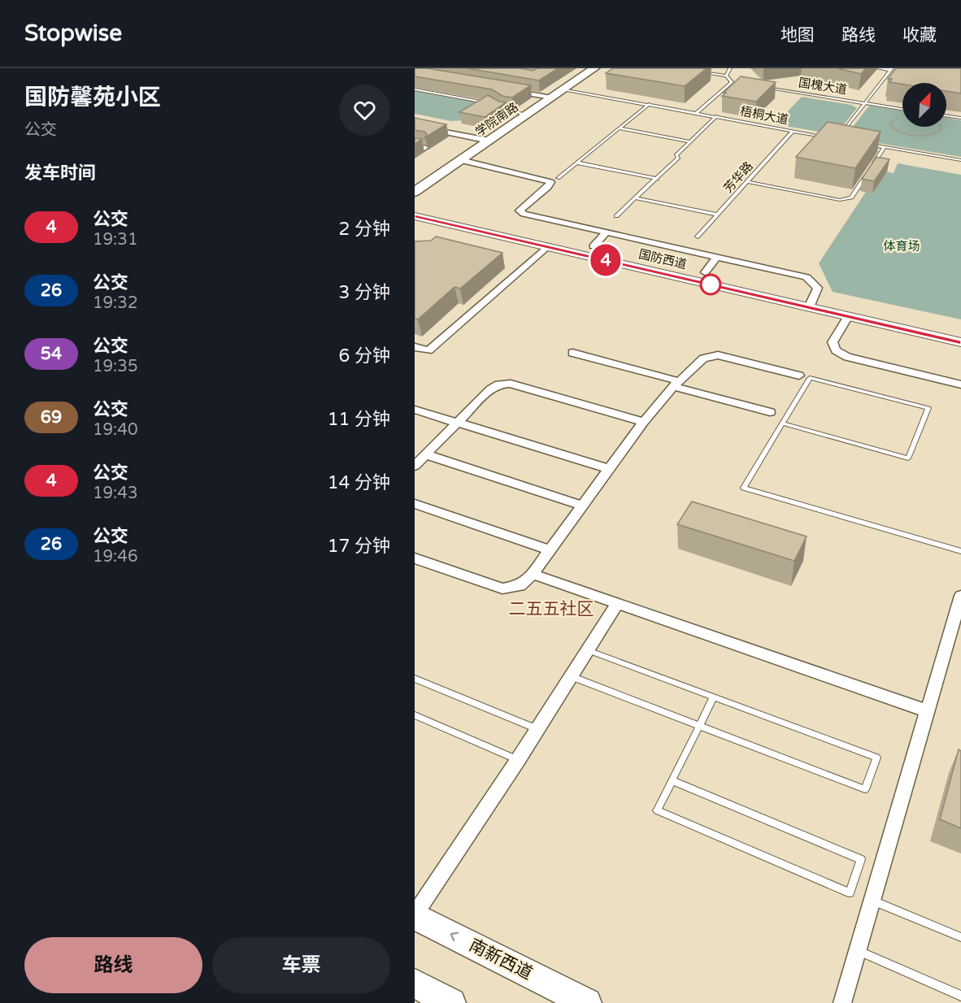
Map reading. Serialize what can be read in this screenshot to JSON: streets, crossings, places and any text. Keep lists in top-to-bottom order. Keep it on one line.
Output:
{"streets":{"main road":["学院南路","南新西道"],"street":["国防西道"],"lane":["国槐大道","梧桐大道","芳华路"]},"crossings":[["梧桐大道","学院南路"],["梧桐大道","芳华路"]],"one_way":["南新西道"],"districts":["二五五社区"],"parks":["体育场"],"lines":["bus line 4"],"north":"top right","page":{"header":"Stopwise","nav":["地图","路线","收藏"],"heading":[["国防馨苑小区","公交"],"发车时间"],"on_map":"4","list":[{"mark":"4","name":"公交","note":"19:31","value":"2 分钟"},{"mark":"26","name":"公交","note":"19:32","value":"3 分钟"},{"mark":"54","name":"公交","note":"19:35","value":"6 分钟"},{"mark":"69","name":"公交","note":"19:40","value":"11 分钟"},{"mark":"4","name":"公交","note":"19:43","value":"14 分钟"},{"mark":"26","name":"公交","note":"19:46","value":"17 分钟"}],"buttons":["路线","车票"]}}
